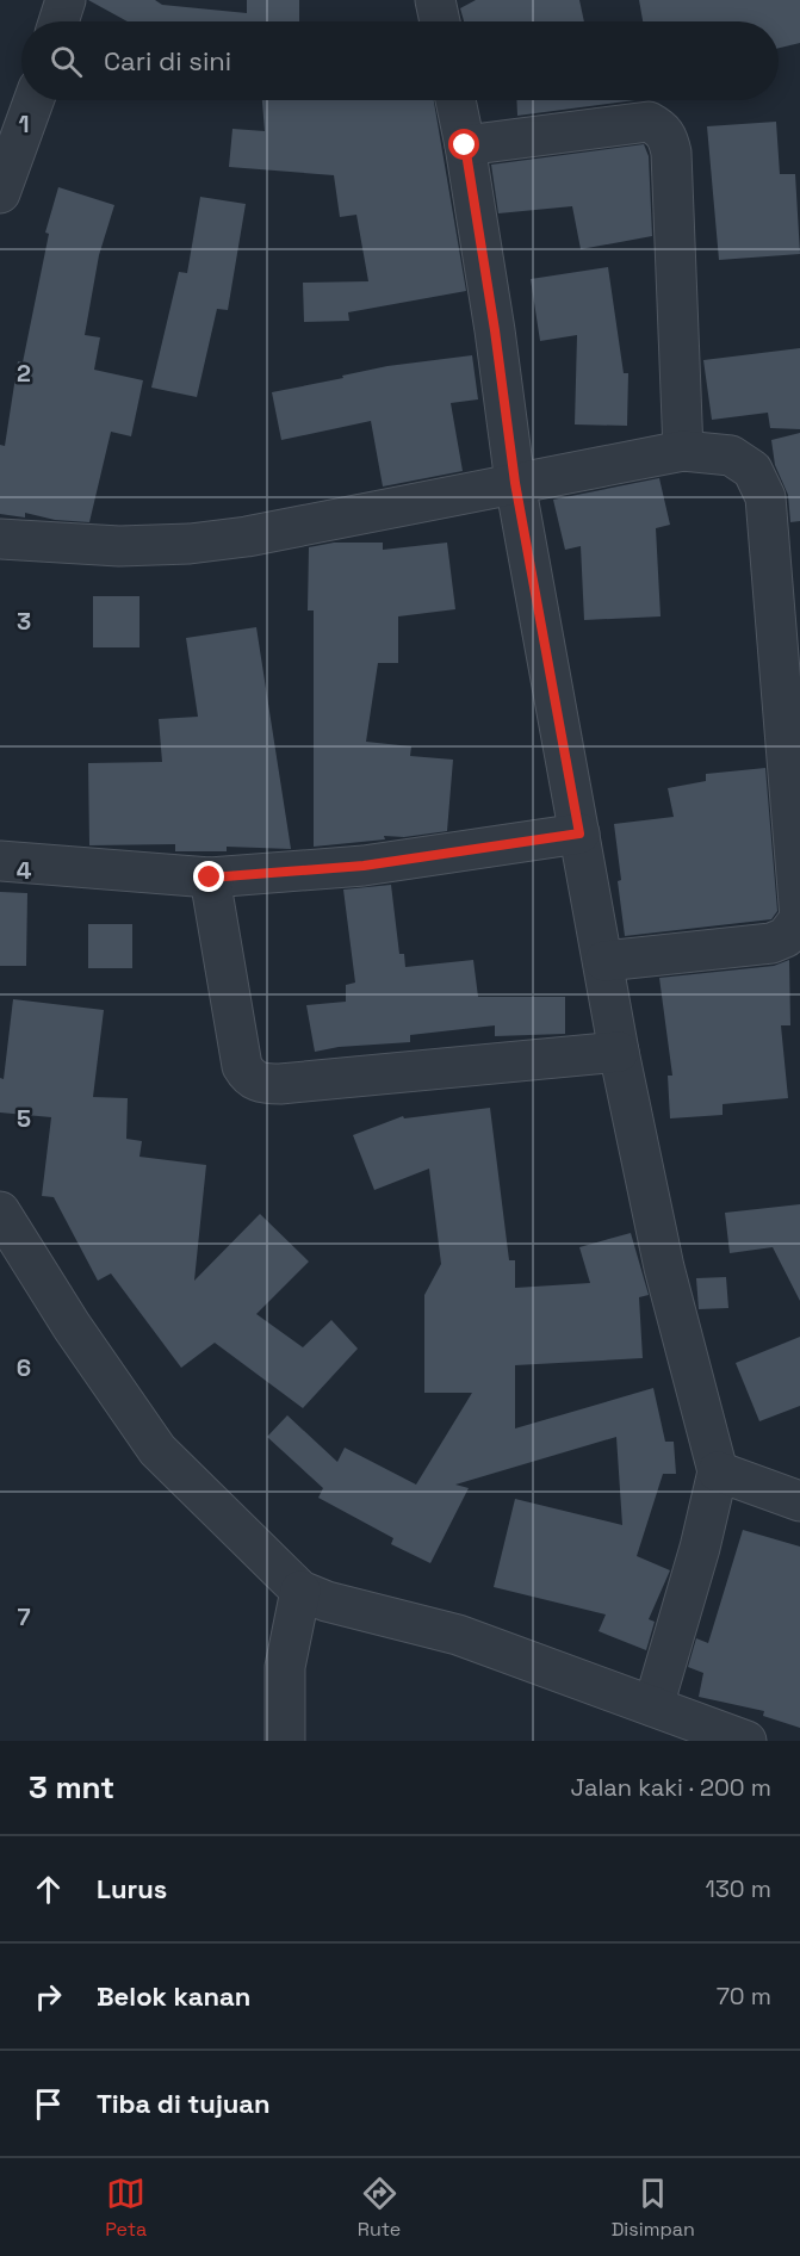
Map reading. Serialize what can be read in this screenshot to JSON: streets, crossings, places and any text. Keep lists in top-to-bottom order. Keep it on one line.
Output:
{"page":{"search":"Cari di sini","heading":["3 mnt","Jalan kaki · 200 m"],"list":[["Lurus","130 m"],["Belok kanan","70 m"],"Tiba di tujuan"],"nav":["Peta","Rute","Disimpan"]},"grid":{"rows":["1","2","3","4","5","6","7"]}}
